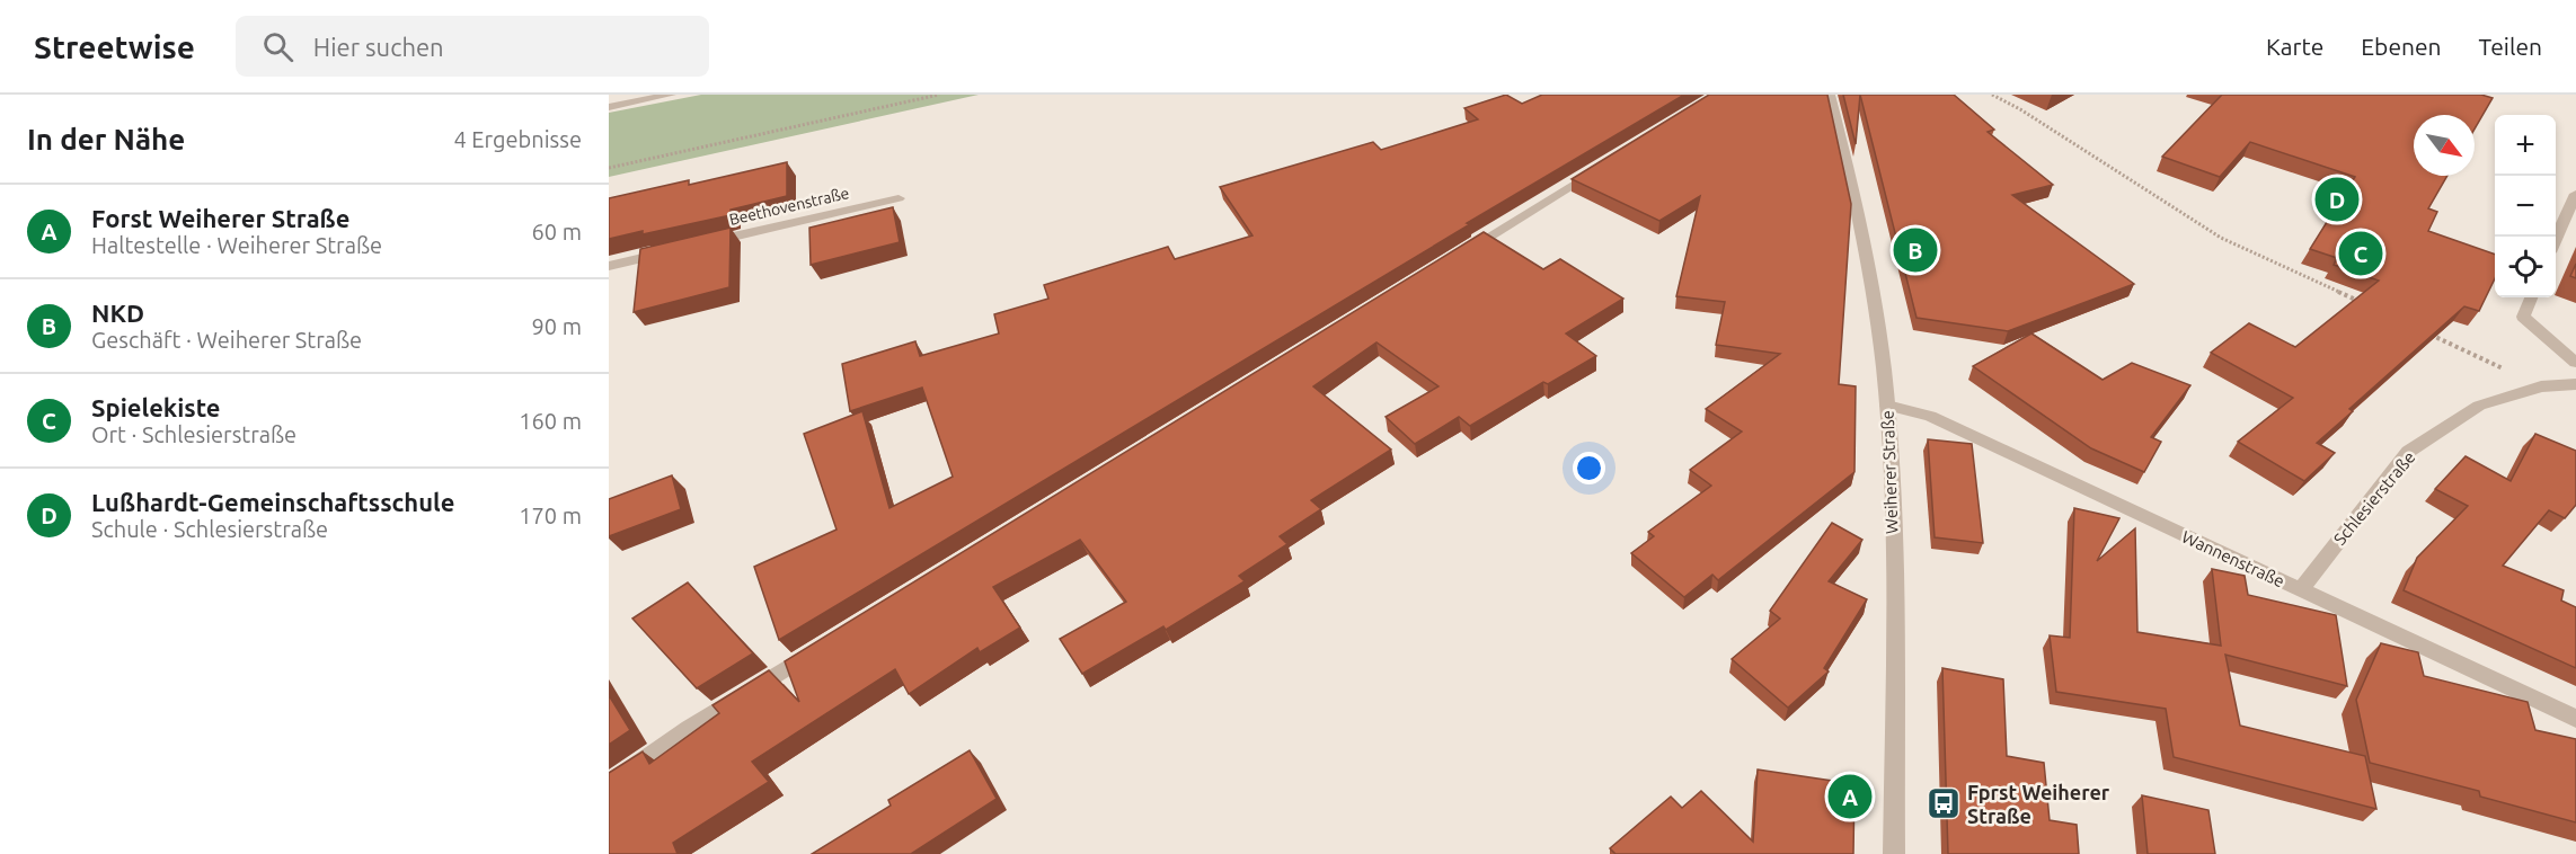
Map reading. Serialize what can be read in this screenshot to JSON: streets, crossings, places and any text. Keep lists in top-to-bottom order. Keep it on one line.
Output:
{"streets":{"street":["Beethovenstraße","Weiherer Straße","Schlesierstraße","Wannenstraße"]},"crossings":[["Weiherer Straße","Wannenstraße"],["Schlesierstraße","Wannenstraße"]],"places":{"bus stop":["Fprst Weiherer Straße"]},"north":"bottom right","page":{"header":"Streetwise","search":"Hier suchen","nav":["Karte","Ebenen","Teilen"],"heading":["In der Nähe","4 Ergebnisse"],"map_buttons":["+","−"],"pins":["D","B","C","A"],"list":[{"mark":"A","name":"Forst Weiherer Straße","note":"Haltestelle · Weiherer Straße","value":"60 m"},{"mark":"B","name":"NKD","note":"Geschäft · Weiherer Straße","value":"90 m"},{"mark":"C","name":"Spielekiste","note":"Ort · Schlesierstraße","value":"160 m"},{"mark":"D","name":"Lußhardt-Gemeinschaftsschule","note":"Schule · Schlesierstraße","value":"170 m"}]}}
